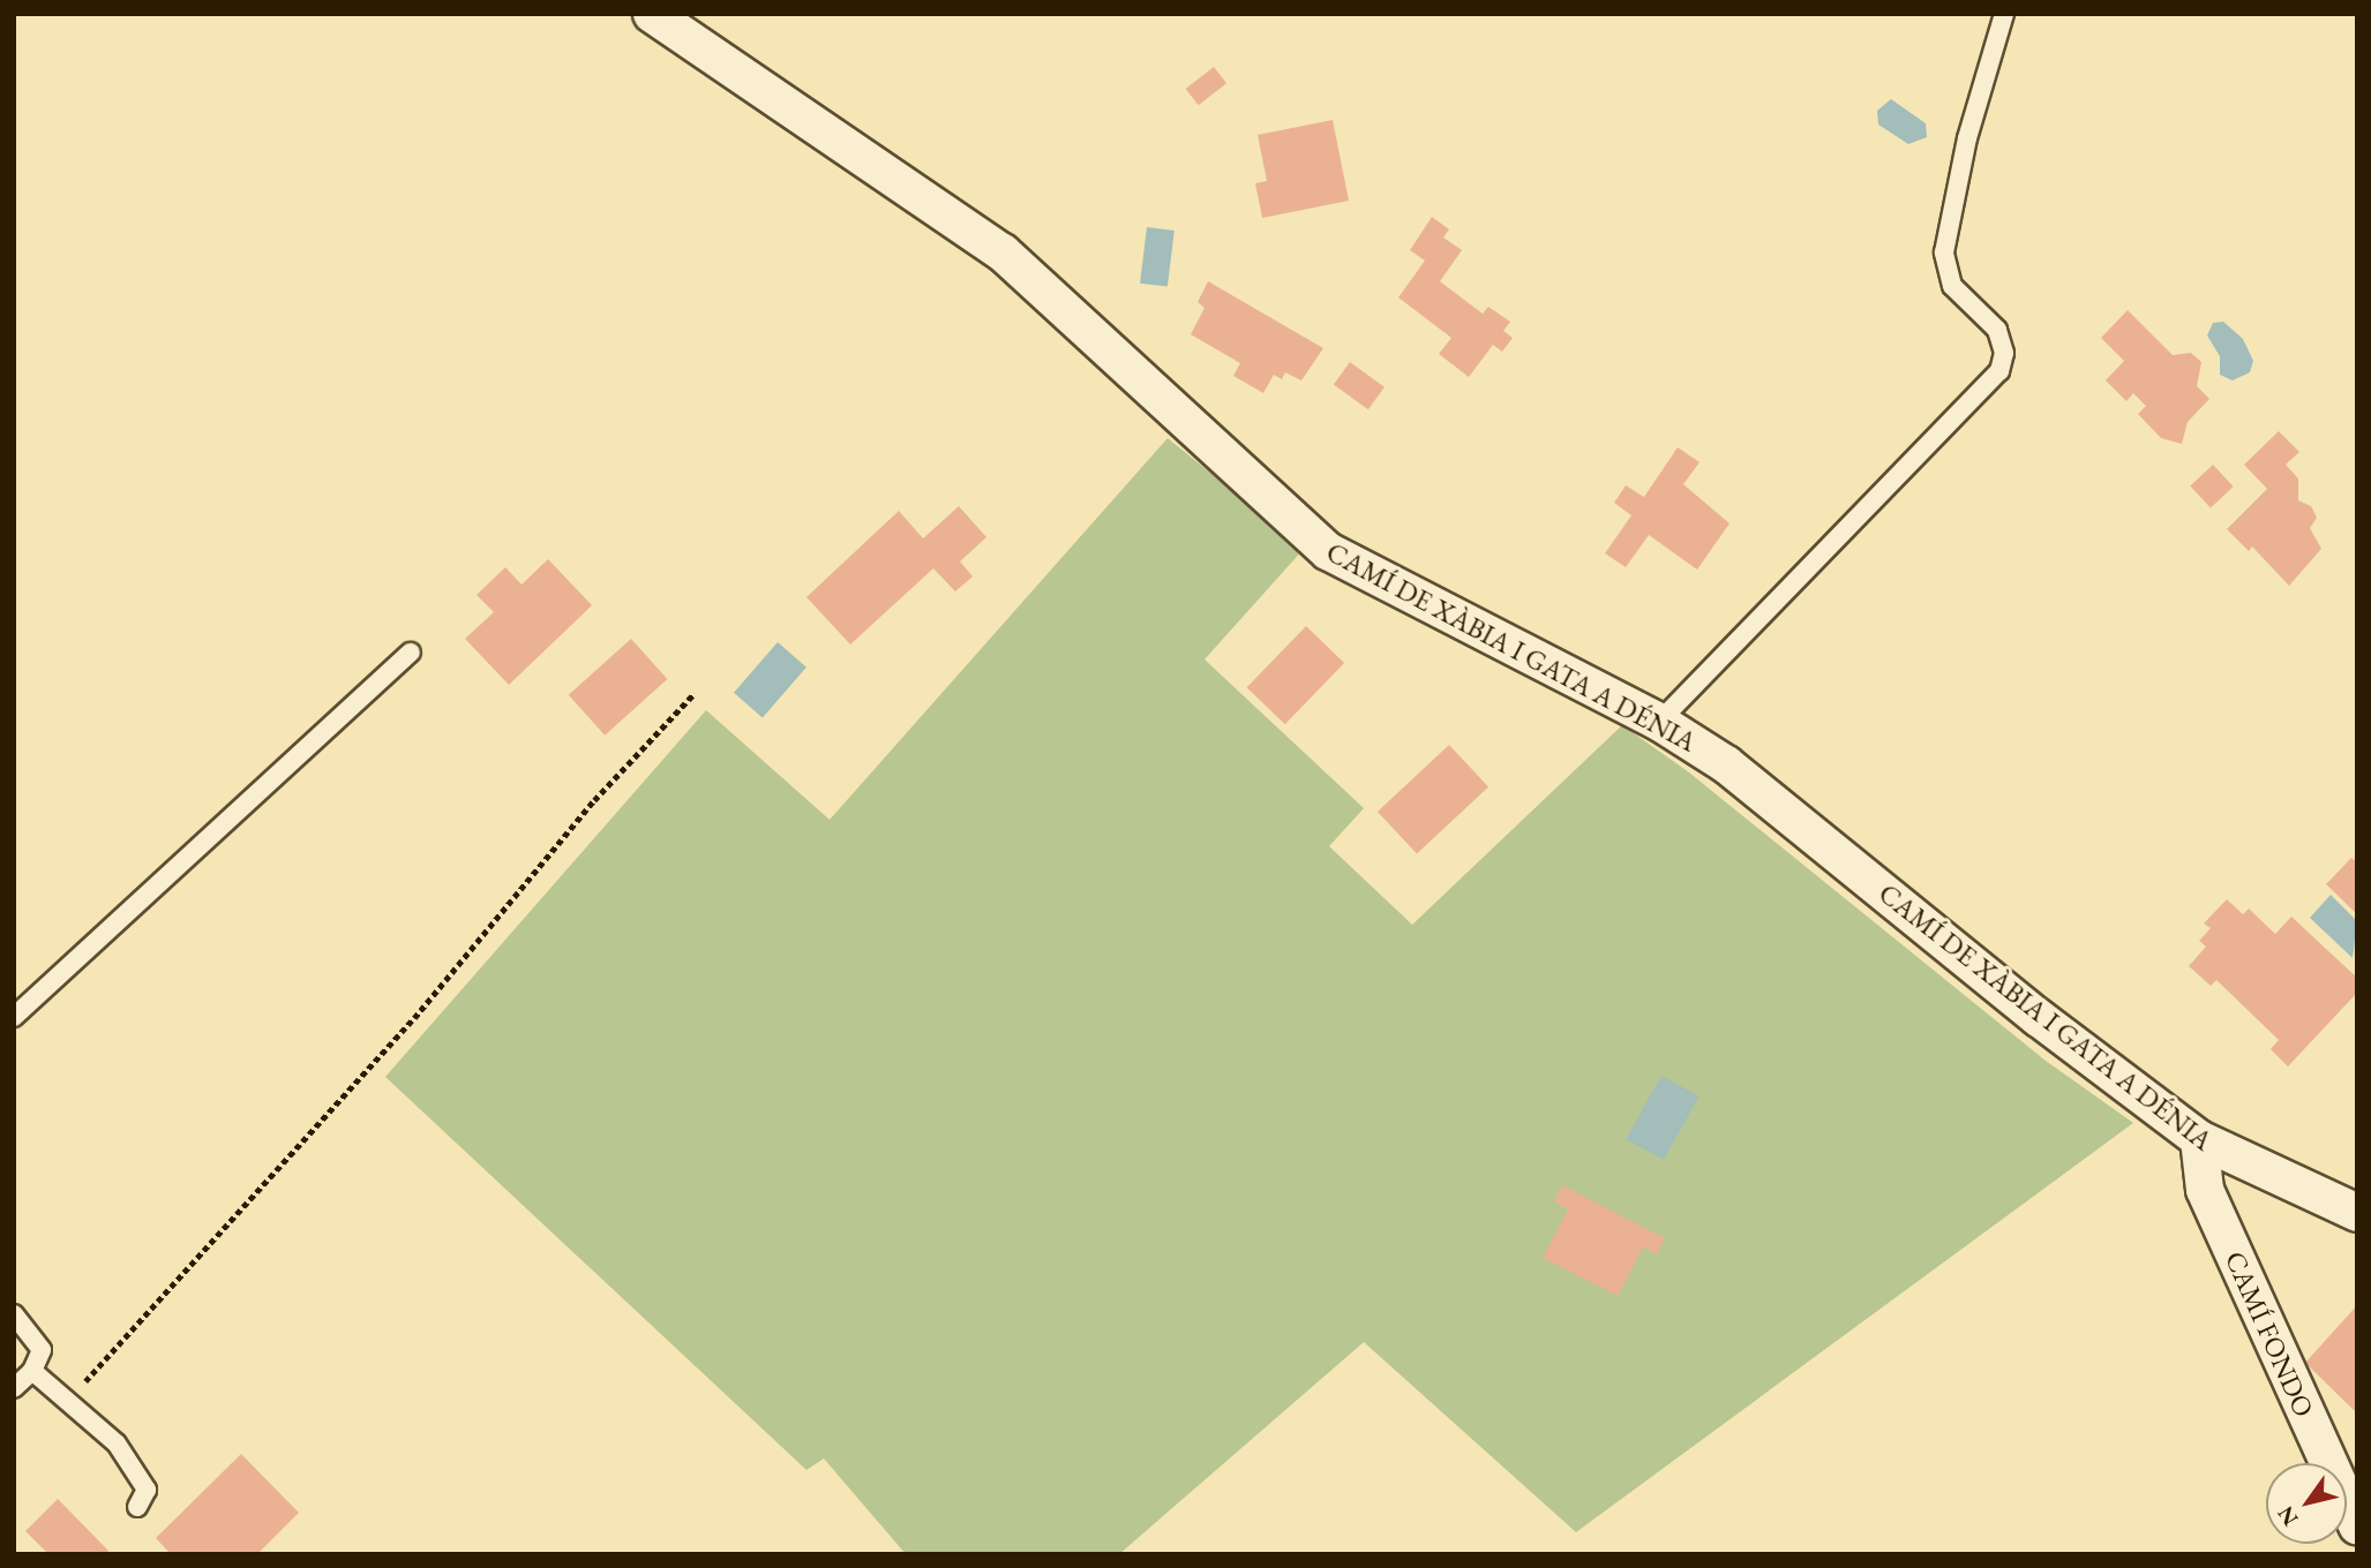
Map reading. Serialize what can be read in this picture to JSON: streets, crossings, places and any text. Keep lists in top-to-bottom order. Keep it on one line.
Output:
{"streets":{"street":["CAMÍ DE XÀBIA I GATA A DÉNIA","CAMÍ FONDO"]},"crossings":[["CAMÍ DE XÀBIA I GATA A DÉNIA","CAMÍ FONDO"]],"north":"bottom left"}
